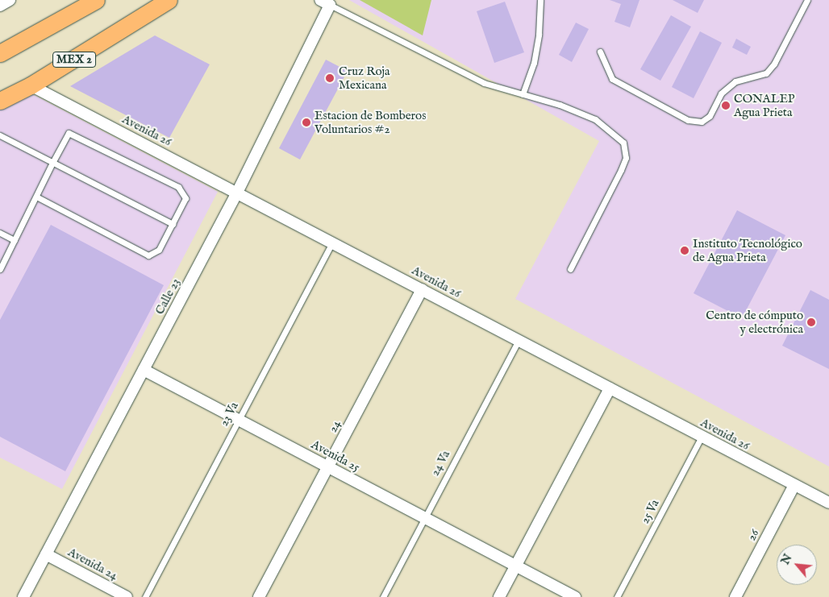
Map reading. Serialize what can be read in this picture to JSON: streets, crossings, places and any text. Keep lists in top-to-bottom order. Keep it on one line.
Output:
{"streets":{"main road":["MEX 2"],"street":["Avenida 26","Calle 23","24","Avenida 25","26","Avenida 24"],"lane":["23 Va","24 Va","25 Va"]},"crossings":[["MEX 2","Avenida 26"],["Avenida 26","Calle 23"],["Avenida 26","23 Va"],["Avenida 26","24"],["Avenida 26","24 Va"],["Avenida 26","25 Va"],["Avenida 26","26"],["Calle 23","Avenida 25"],["Calle 23","Avenida 24"],["23 Va","Avenida 25"],["24","Avenida 25"],["Avenida 25","24 Va"]],"places":["Cruz Roja Mexicana","CONALEP Agua Prieta","Estacion de Bomberos Voluntarios #2","Instituto Tecnológico de Agua Prieta","Centro de cómputo y electrónica"],"north":"top left"}
